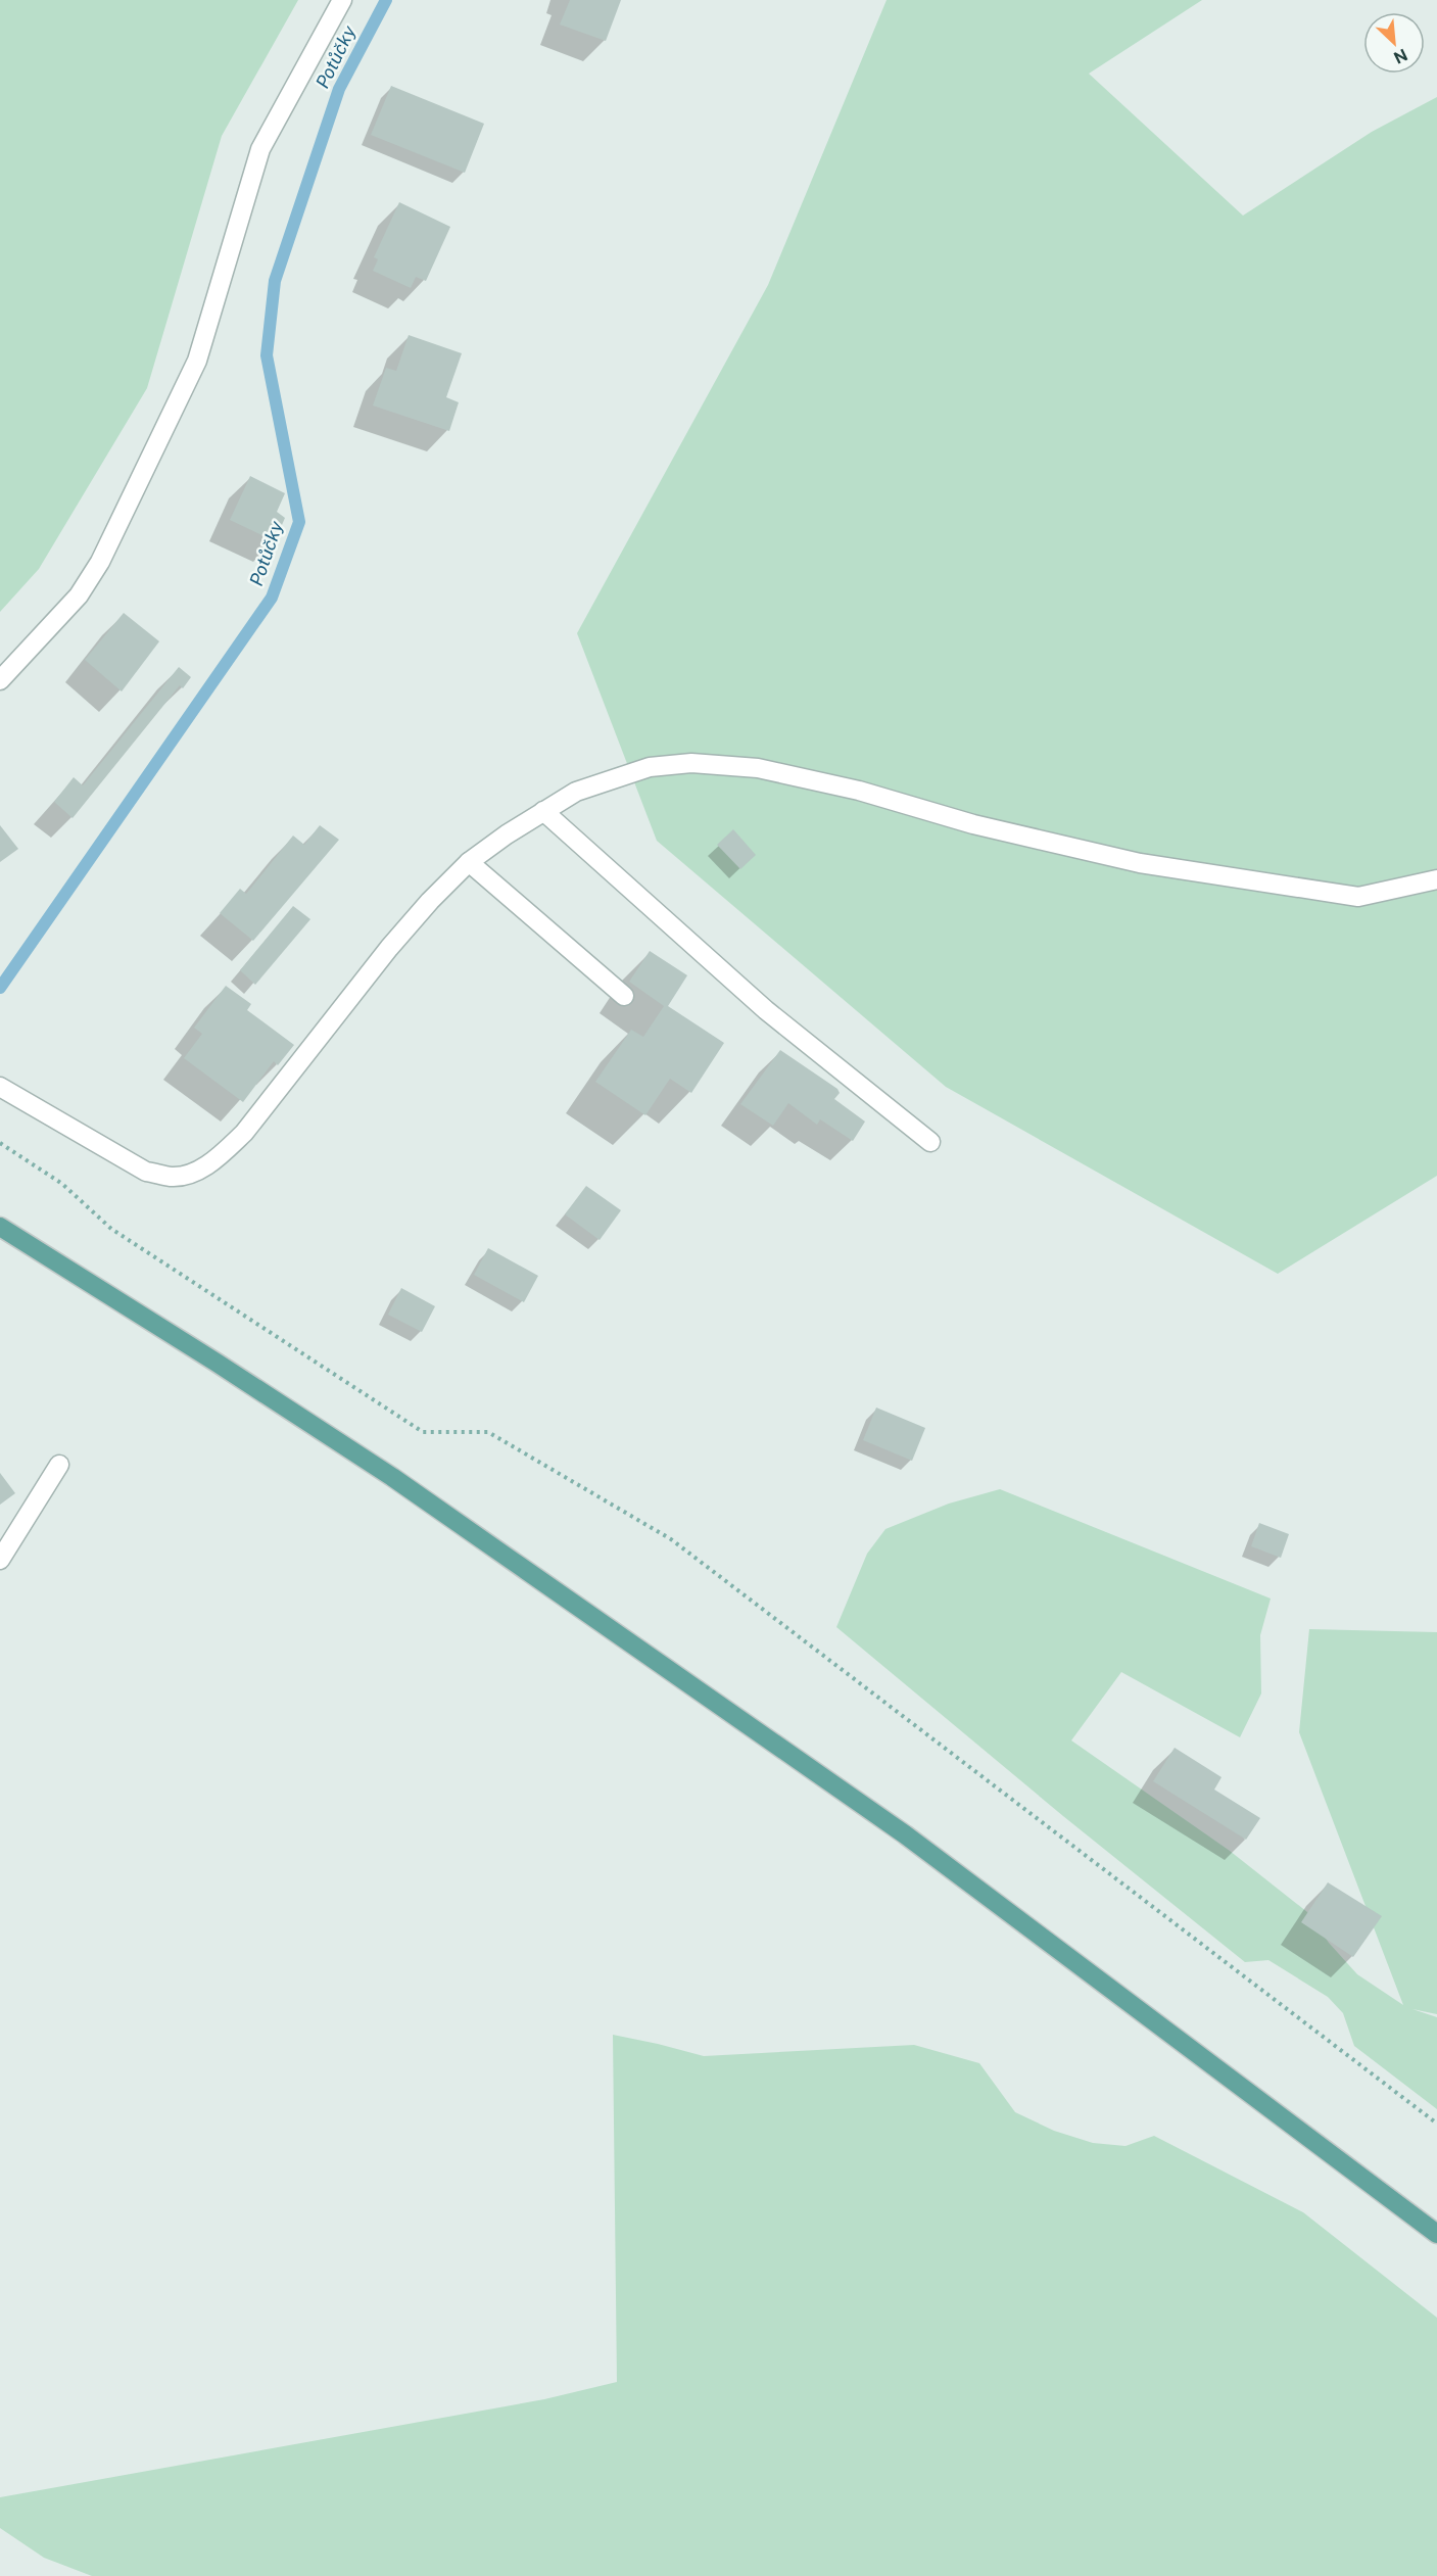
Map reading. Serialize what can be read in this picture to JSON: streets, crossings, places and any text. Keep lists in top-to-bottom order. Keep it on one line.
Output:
{"water":["Potůčky"],"north":"bottom right"}
